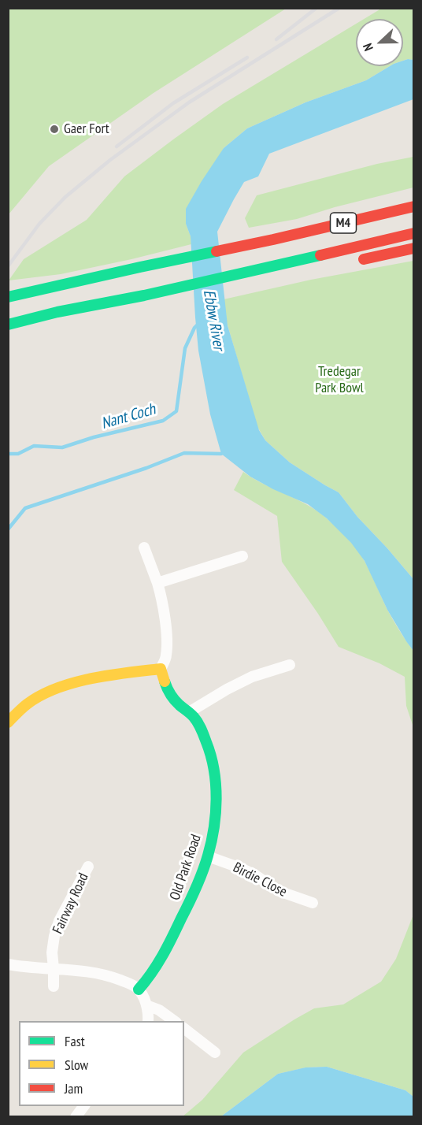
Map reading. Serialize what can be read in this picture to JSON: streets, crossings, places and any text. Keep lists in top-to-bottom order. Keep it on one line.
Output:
{"streets":{"main road":["M4","Old Park Road"],"street":["Birdie Close","Fairway Road"]},"crossings":[["Old Park Road","Birdie Close"]],"water":["Ebbw River","Nant Coch"],"parks":["Tredegar Park Bowl"],"places":["Gaer Fort"],"legend":["Fast","Slow","Jam"],"north":"left"}
